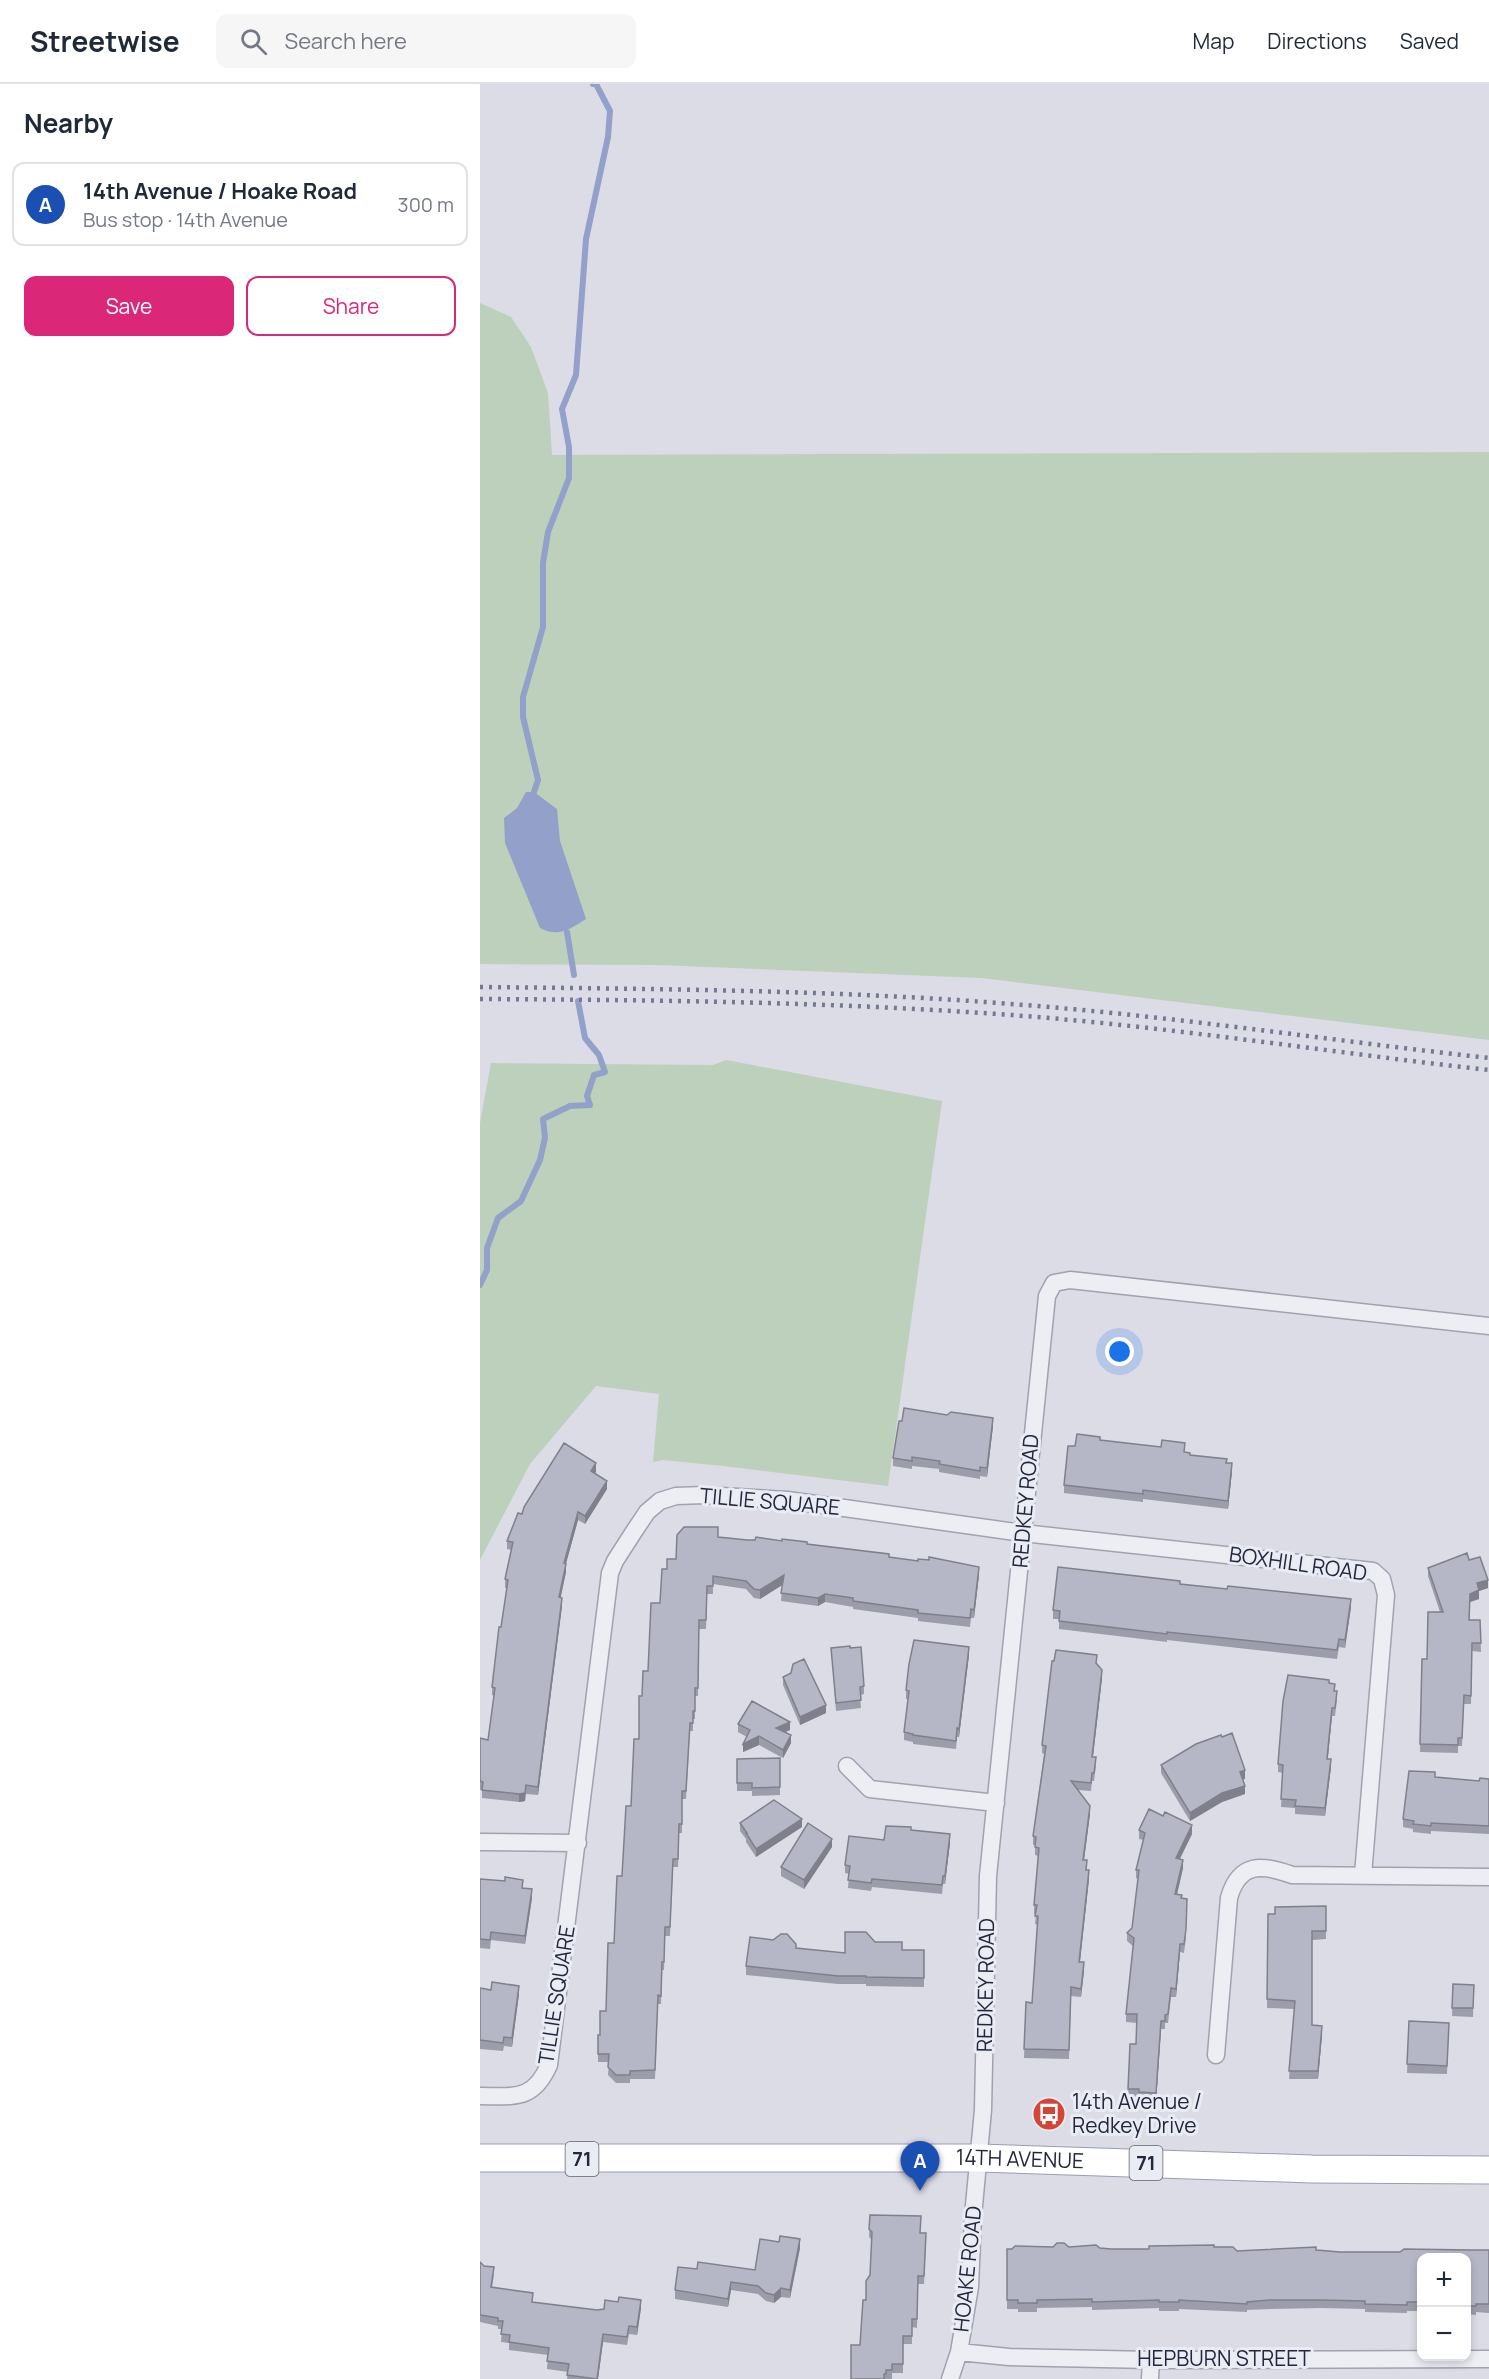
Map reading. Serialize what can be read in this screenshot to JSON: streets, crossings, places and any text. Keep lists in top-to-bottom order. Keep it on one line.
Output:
{"streets":{"main road":["71","14TH AVENUE"],"street":["REDKEY ROAD","TILLIE SQUARE","BOXHILL ROAD","HOAKE ROAD","HEPBURN STREET"]},"crossings":[["REDKEY ROAD","TILLIE SQUARE"],["REDKEY ROAD","BOXHILL ROAD"],["REDKEY ROAD","14TH AVENUE"],["REDKEY ROAD","HOAKE ROAD"],["TILLIE SQUARE","BOXHILL ROAD"],["14TH AVENUE","HOAKE ROAD"],["HOAKE ROAD","HEPBURN STREET"]],"places":{"bus stop":["14th Avenue / Redkey Drive"]},"page":{"header":"Streetwise","search":"Search here","nav":["Map","Directions","Saved"],"heading":"Nearby","list":[{"mark":"A","name":"14th Avenue / Hoake Road","note":"Bus stop · 14th Avenue","value":"300 m"}],"buttons":["Save","Share"],"pins":"A","map_buttons":["+","−"]}}
